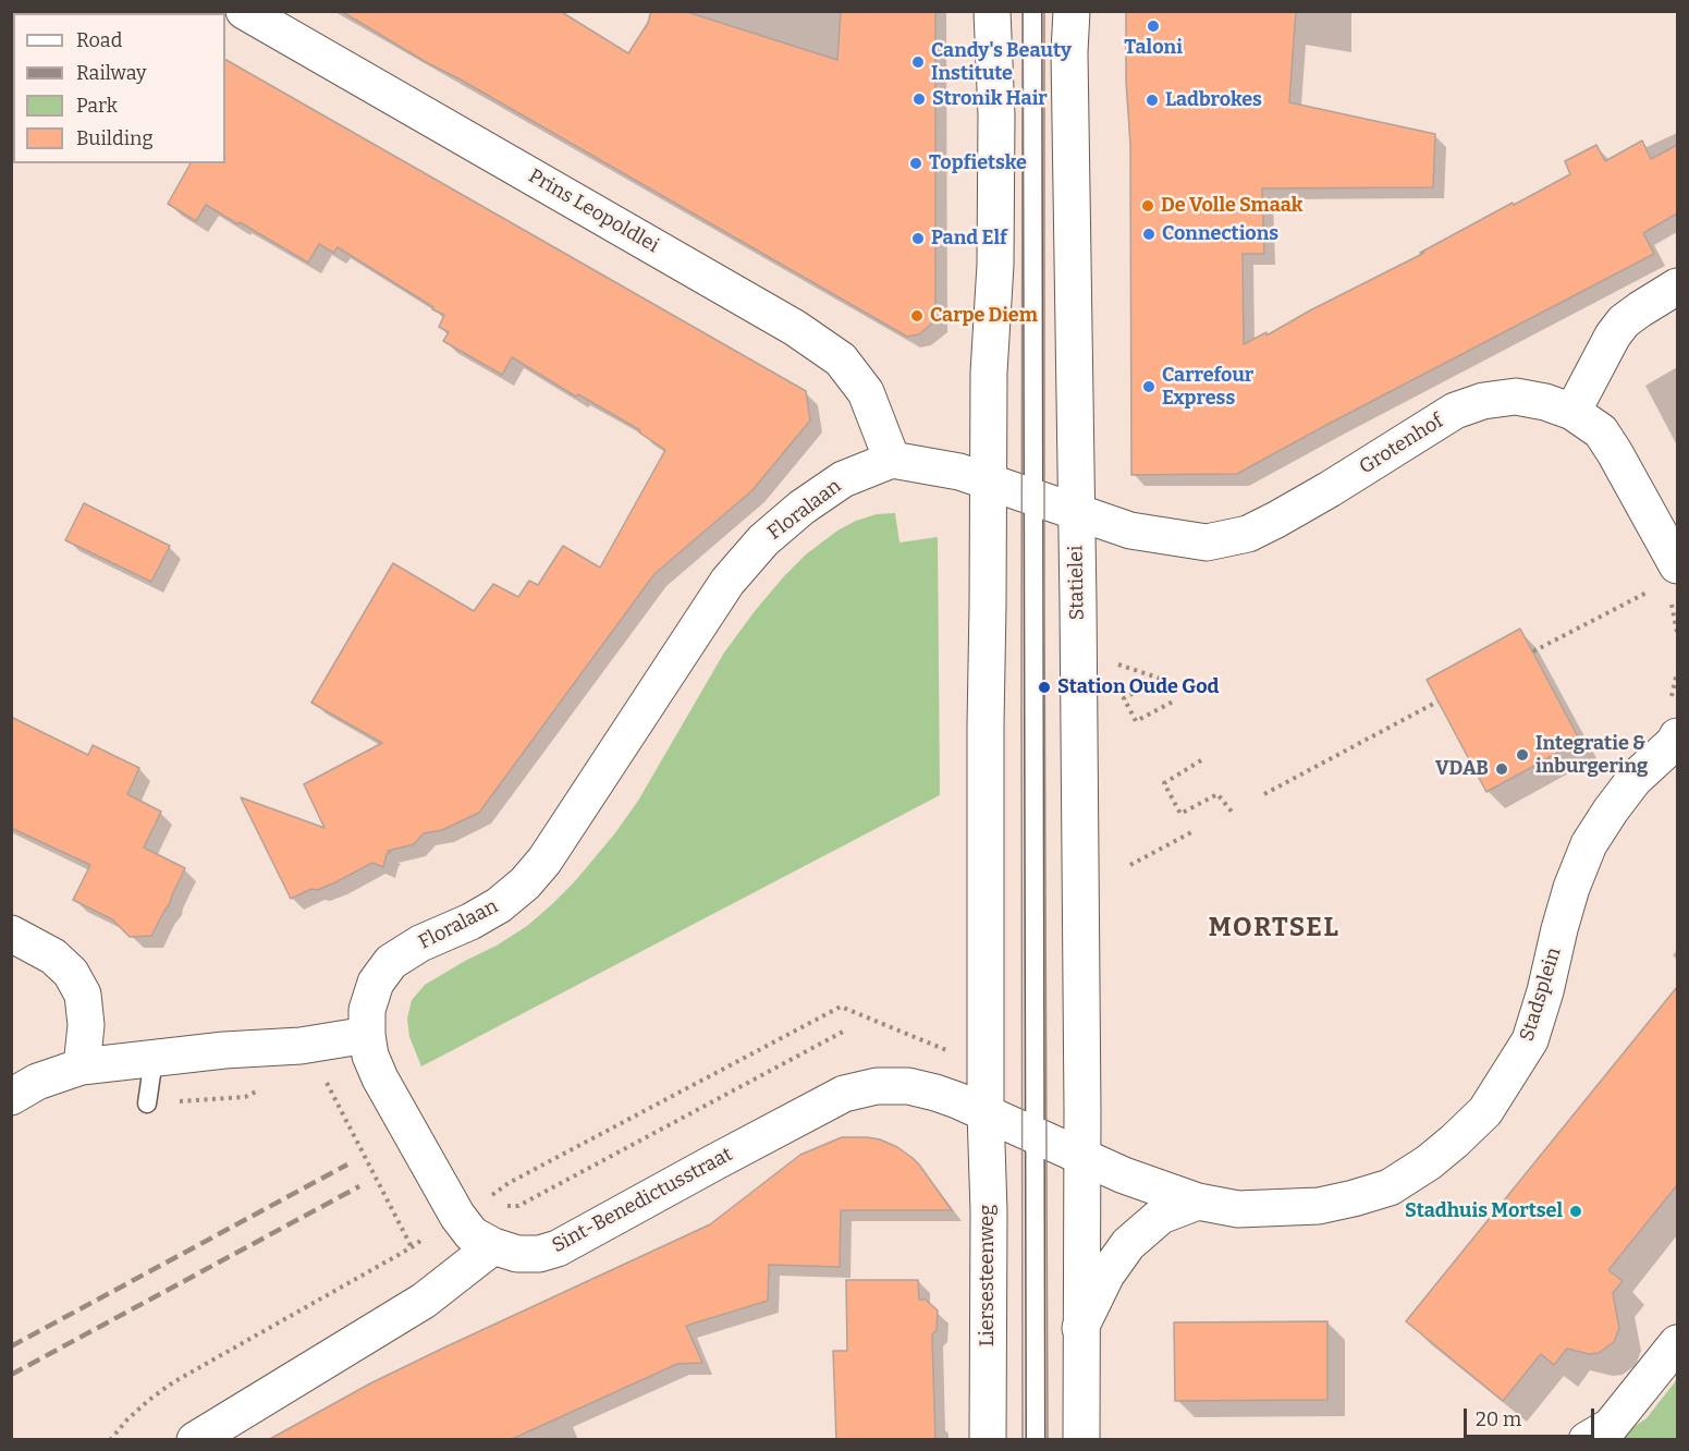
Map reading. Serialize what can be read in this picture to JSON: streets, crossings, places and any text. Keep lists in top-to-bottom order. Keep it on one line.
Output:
{"streets":{"street":["Prins Leopoldlei","Grotenhof","Floralaan","Statielei","Stadsplein","Sint-Benedictusstraat","Liersesteenweg"]},"crossings":[["Prins Leopoldlei","Grotenhof"],["Prins Leopoldlei","Floralaan"],["Grotenhof","Floralaan"],["Grotenhof","Statielei"],["Floralaan","Sint-Benedictusstraat"],["Statielei","Stadsplein"],["Statielei","Sint-Benedictusstraat"],["Stadsplein","Sint-Benedictusstraat"],["Sint-Benedictusstraat","Liersesteenweg"]],"districts":["MORTSEL"],"places":["Taloni","Candy's Beauty Institute","Stronik Hair","Ladbrokes","Topfietske","De Volle Smaak","Connections","Pand Elf","Carpe Diem","Carrefour Express","Station Oude God","Integratie & inburgering","VDAB","Stadhuis Mortsel"],"legend":["Road","Railway","Park","Building"],"scale_bar":"20 m"}
